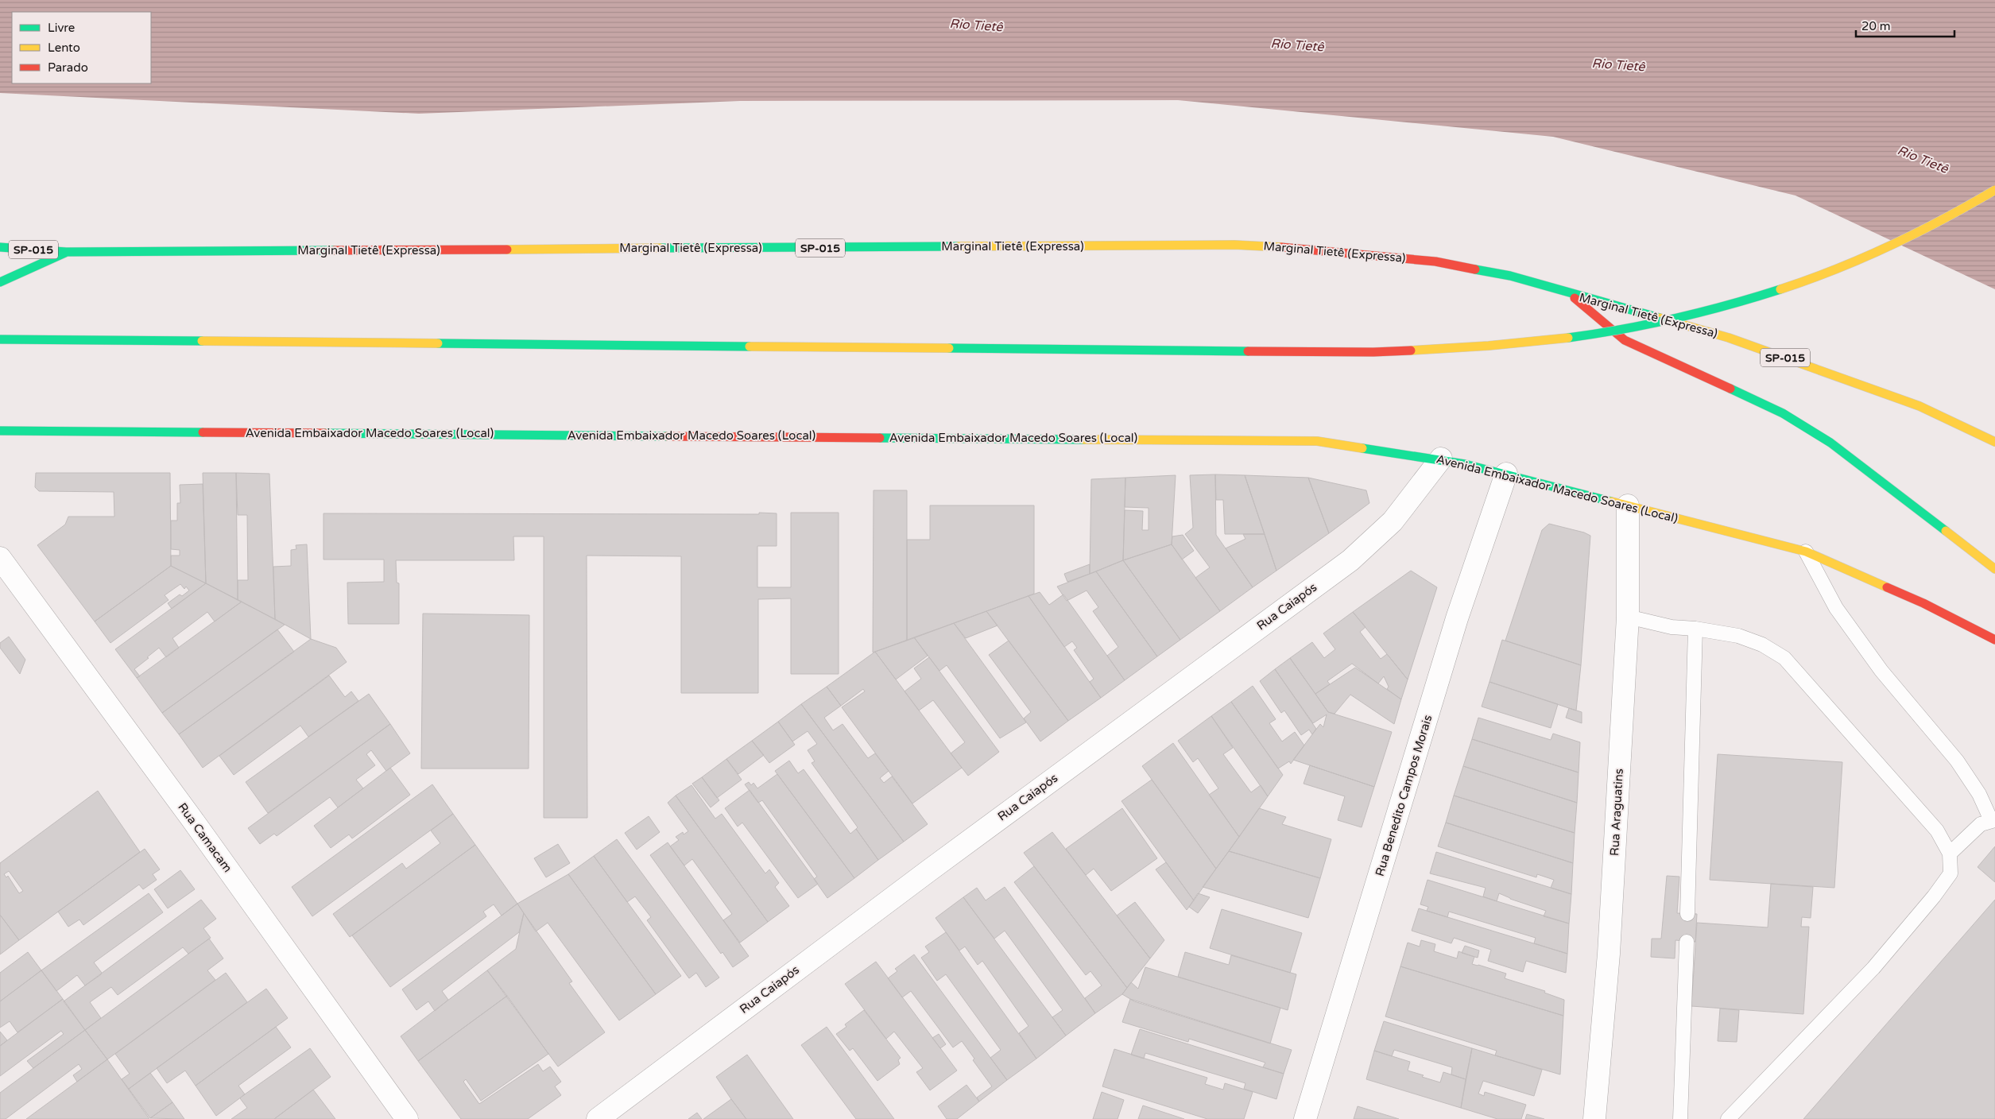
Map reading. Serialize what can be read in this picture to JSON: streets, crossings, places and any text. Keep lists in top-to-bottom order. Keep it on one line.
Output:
{"streets":{"highway":["Marginal Tietê (Expressa)","SP-015","Avenida Embaixador Macedo Soares (Local)"],"street":["Rua Caiapós","Rua Benedito Campos Morais","Rua Araguatins","Rua Camacam"]},"crossings":[["Avenida Embaixador Macedo Soares (Local)","Rua Caiapós"],["Avenida Embaixador Macedo Soares (Local)","Rua Benedito Campos Morais"],["Avenida Embaixador Macedo Soares (Local)","Rua Araguatins"]],"water":["Rio Tietê"],"legend":["Livre","Lento","Parado"],"scale_bar":"20 m"}
